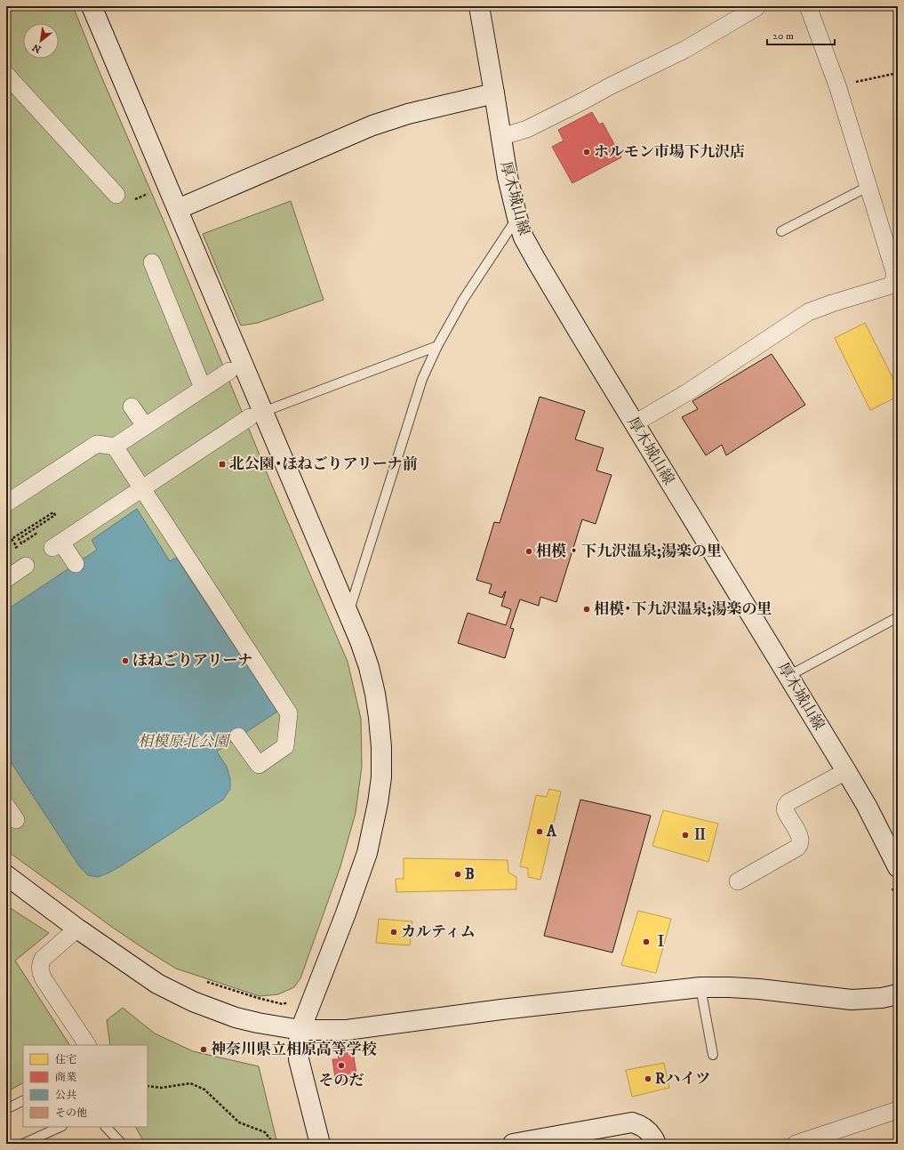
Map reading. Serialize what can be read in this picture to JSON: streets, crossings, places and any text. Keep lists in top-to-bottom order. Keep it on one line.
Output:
{"streets":{"street":["厚木城山線"]},"parks":["相模原北公園"],"places":{"other":["ホルモン市場下九沢店","相模・下九沢温泉;湯楽の里","相模･下九沢温泉;湯楽の里","ほねごりアリーナ","A","Ⅱ","B","カルティム","Ⅰ","神奈川県立相原高等学校","そのだ","Rハイツ"],"transit":["北公園･ほねごりアリーナ前"]},"legend":["住宅","商業","公共","その他"],"scale_bar":"20 m","north":"bottom left"}
